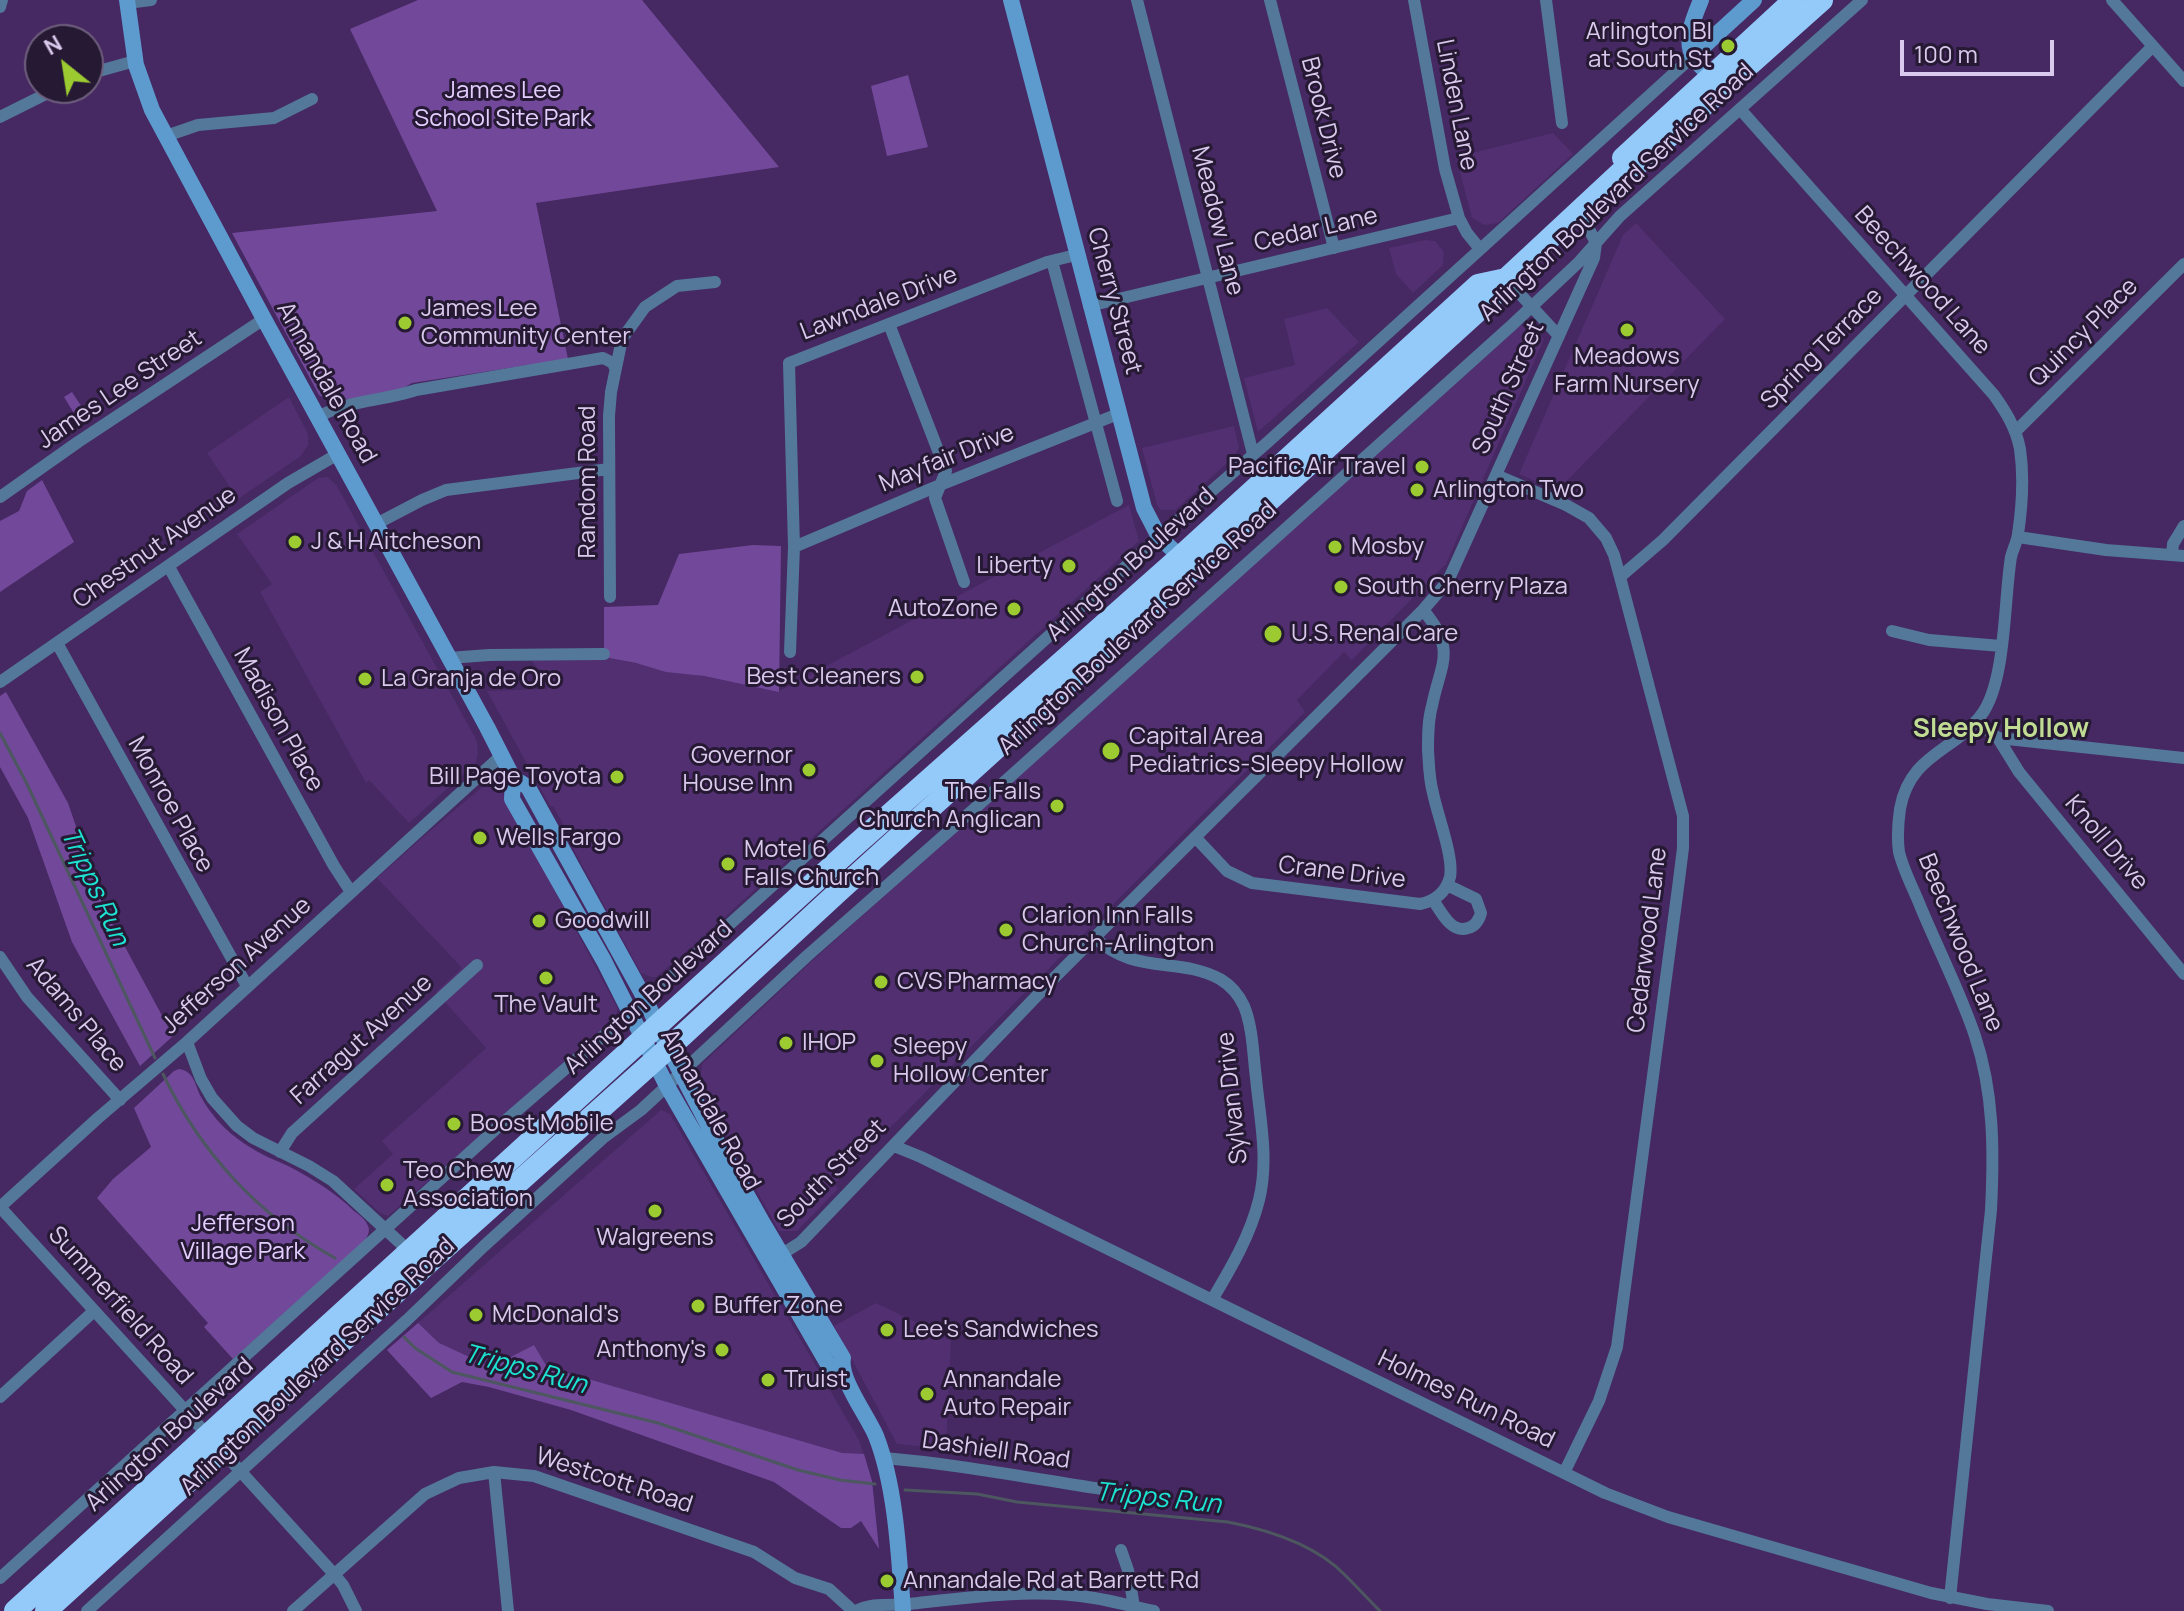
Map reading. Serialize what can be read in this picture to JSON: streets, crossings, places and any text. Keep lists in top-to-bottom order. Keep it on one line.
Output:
{"streets":{"highway":["Arlington Boulevard"],"main road":["Arlington Boulevard Service Road","Cherry Street","Annandale Road"],"street":["Linden Lane","Brook Drive","Meadow Lane","Cedar Lane","Beechwood Lane","Lawndale Drive","Quincy Place","Spring Terrace","South Street","James Lee Street","Mayfair Drive","Random Road","Chestnut Avenue","Madison Place","Monroe Place","Knoll Drive","Crane Drive","Cedarwood Lane","Jefferson Avenue","Adams Place","Farragut Avenue","Sylvan Drive","Summerfield Road","Holmes Run Road","Dashiell Road","Westcott Road"]},"crossings":[["Linden Lane","Arlington Boulevard Service Road"],["Linden Lane","Cedar Lane"],["Brook Drive","Cedar Lane"],["Arlington Boulevard Service Road","Meadow Lane"],["Arlington Boulevard Service Road","Beechwood Lane"],["Arlington Boulevard Service Road","Cherry Street"],["Arlington Boulevard Service Road","Annandale Road"],["Arlington Boulevard Service Road","South Street"],["Arlington Boulevard Service Road","Summerfield Road"],["Meadow Lane","Cedar Lane"],["Cedar Lane","Cherry Street"],["Beechwood Lane","Quincy Place"],["Beechwood Lane","Spring Terrace"],["Beechwood Lane","Holmes Run Road"],["Cherry Street","Lawndale Drive"],["Cherry Street","Mayfair Drive"],["Cherry Street","Arlington Boulevard"],["Lawndale Drive","Mayfair Drive"],["Spring Terrace","Cedarwood Lane"],["Annandale Road","South Street"],["Annandale Road","James Lee Street"],["Annandale Road","Chestnut Avenue"],["Annandale Road","Arlington Boulevard"],["Annandale Road","Jefferson Avenue"],["Annandale Road","Dashiell Road"],["Annandale Road","Westcott Road"],["South Street","Crane Drive"],["South Street","Cedarwood Lane"],["South Street","Sylvan Drive"],["South Street","Holmes Run Road"],["Chestnut Avenue","Madison Place"],["Chestnut Avenue","Monroe Place"],["Arlington Boulevard","Summerfield Road"],["Madison Place","Jefferson Avenue"],["Monroe Place","Jefferson Avenue"],["Cedarwood Lane","Holmes Run Road"],["Jefferson Avenue","Adams Place"],["Jefferson Avenue","Summerfield Road"],["Sylvan Drive","Holmes Run Road"],["Summerfield Road","Westcott Road"]],"districts":["Sleepy Hollow"],"water":["Tripps Run"],"parks":["James Lee School Site Park","Jefferson Village Park"],"places":["Arlington Bl at South St","James Lee Community Center","Meadows Farm Nursery","Pacific Air Travel","Arlington Two","J & H Aitcheson","Mosby","Liberty","South Cherry Plaza","AutoZone","U.S. Renal Care","Best Cleaners","La Granja de Oro","Capital Area Pediatrics-Sleepy Hollow","Governor House Inn","Bill Page Toyota","The Falls Church Anglican","Wells Fargo","Motel 6 Falls Church","Goodwill","Clarion Inn Falls Church-Arlington","The Vault","CVS Pharmacy","IHOP","Sleepy Hollow Center","Boost Mobile","Teo Chew Association","Walgreens","Buffer Zone","McDonald's","Lee's Sandwiches","Anthony's","Truist","Annandale Auto Repair","Annandale Rd at Barrett Rd"],"scale_bar":"100 m","north":"top left"}
